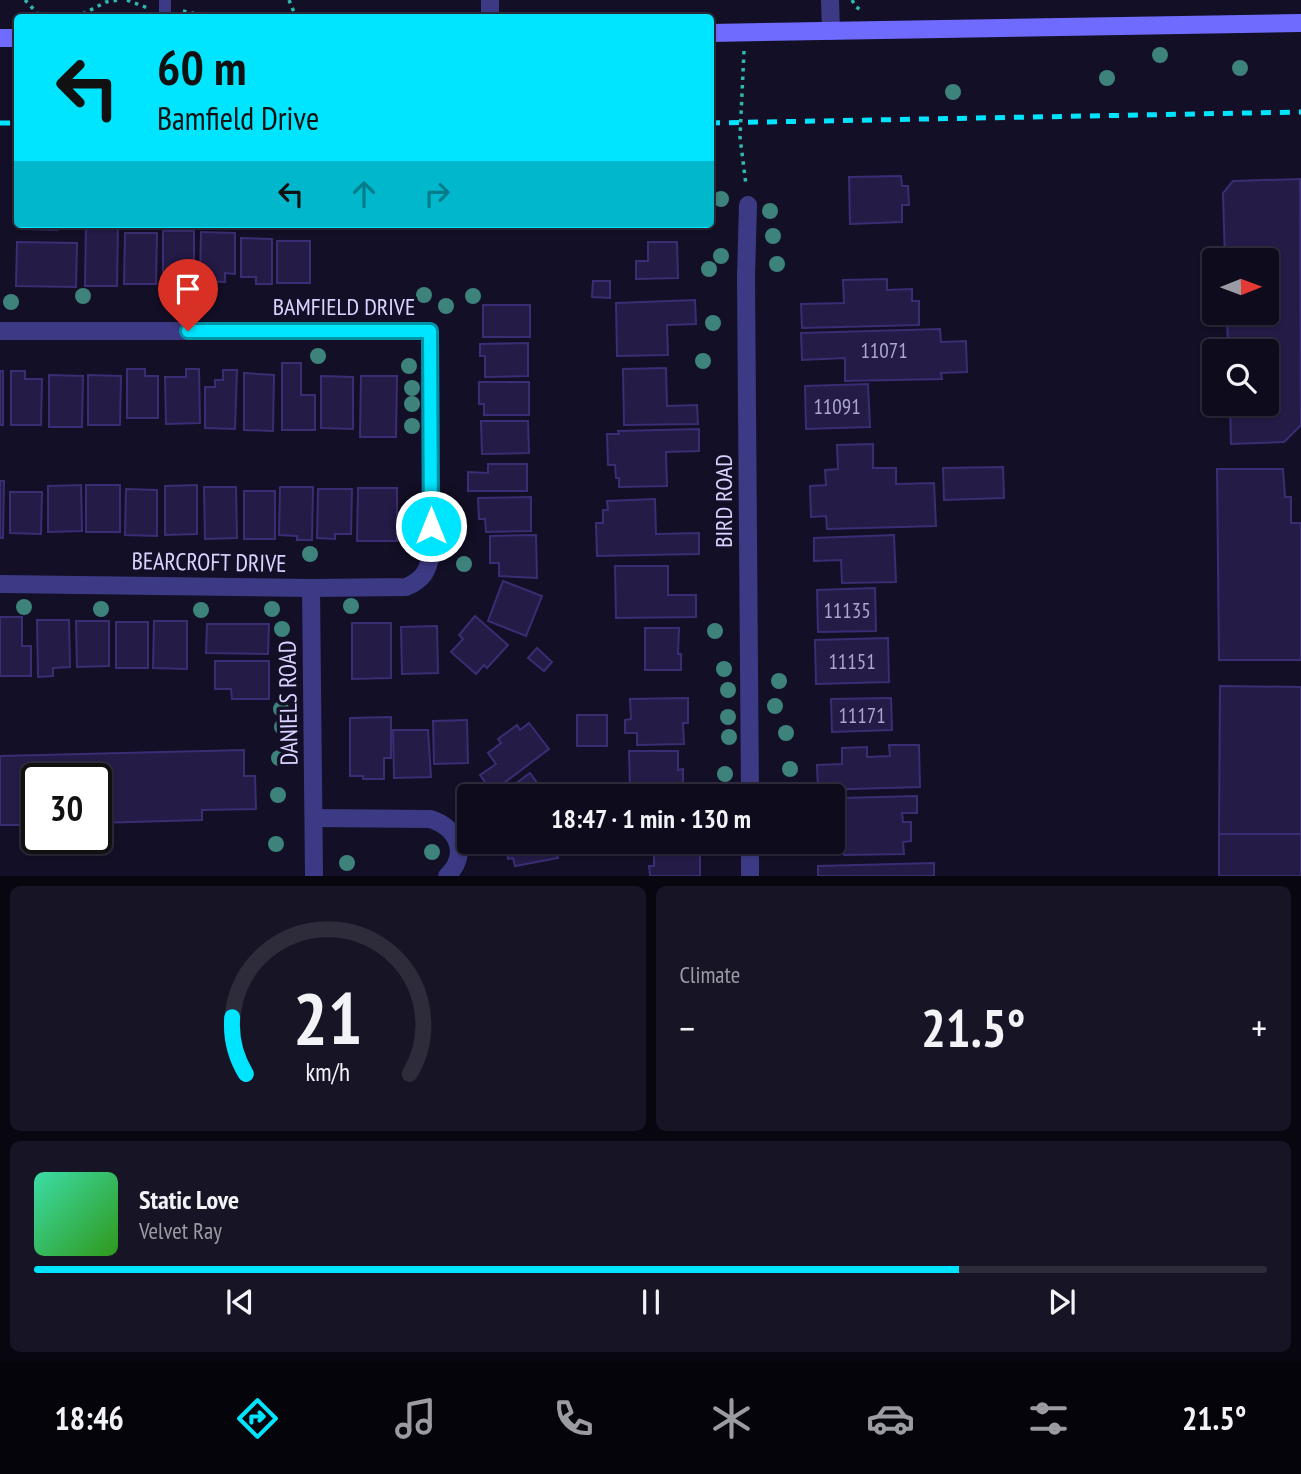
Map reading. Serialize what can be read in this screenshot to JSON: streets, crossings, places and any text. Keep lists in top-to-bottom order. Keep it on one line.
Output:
{"streets":{"street":["BAMFIELD DRIVE","BIRD ROAD","BEARCROFT DRIVE","DANIELS ROAD"]},"crossings":[["BAMFIELD DRIVE","BEARCROFT DRIVE"],["BEARCROFT DRIVE","DANIELS ROAD"]],"house_numbers":["11071","11091","11135","11151","11171"],"north":"right","page":{"turn":["60 m","Bamfield Drive"],"limit":"30","trip":"18:47 · 1 min · 130 m","tile":"Climate","heat":["−","21.5°","+"],"song":["Static Love","Velvet Ray"],"tabs":["18:46","21.5°"],"gauge":["21","km/h"]}}
